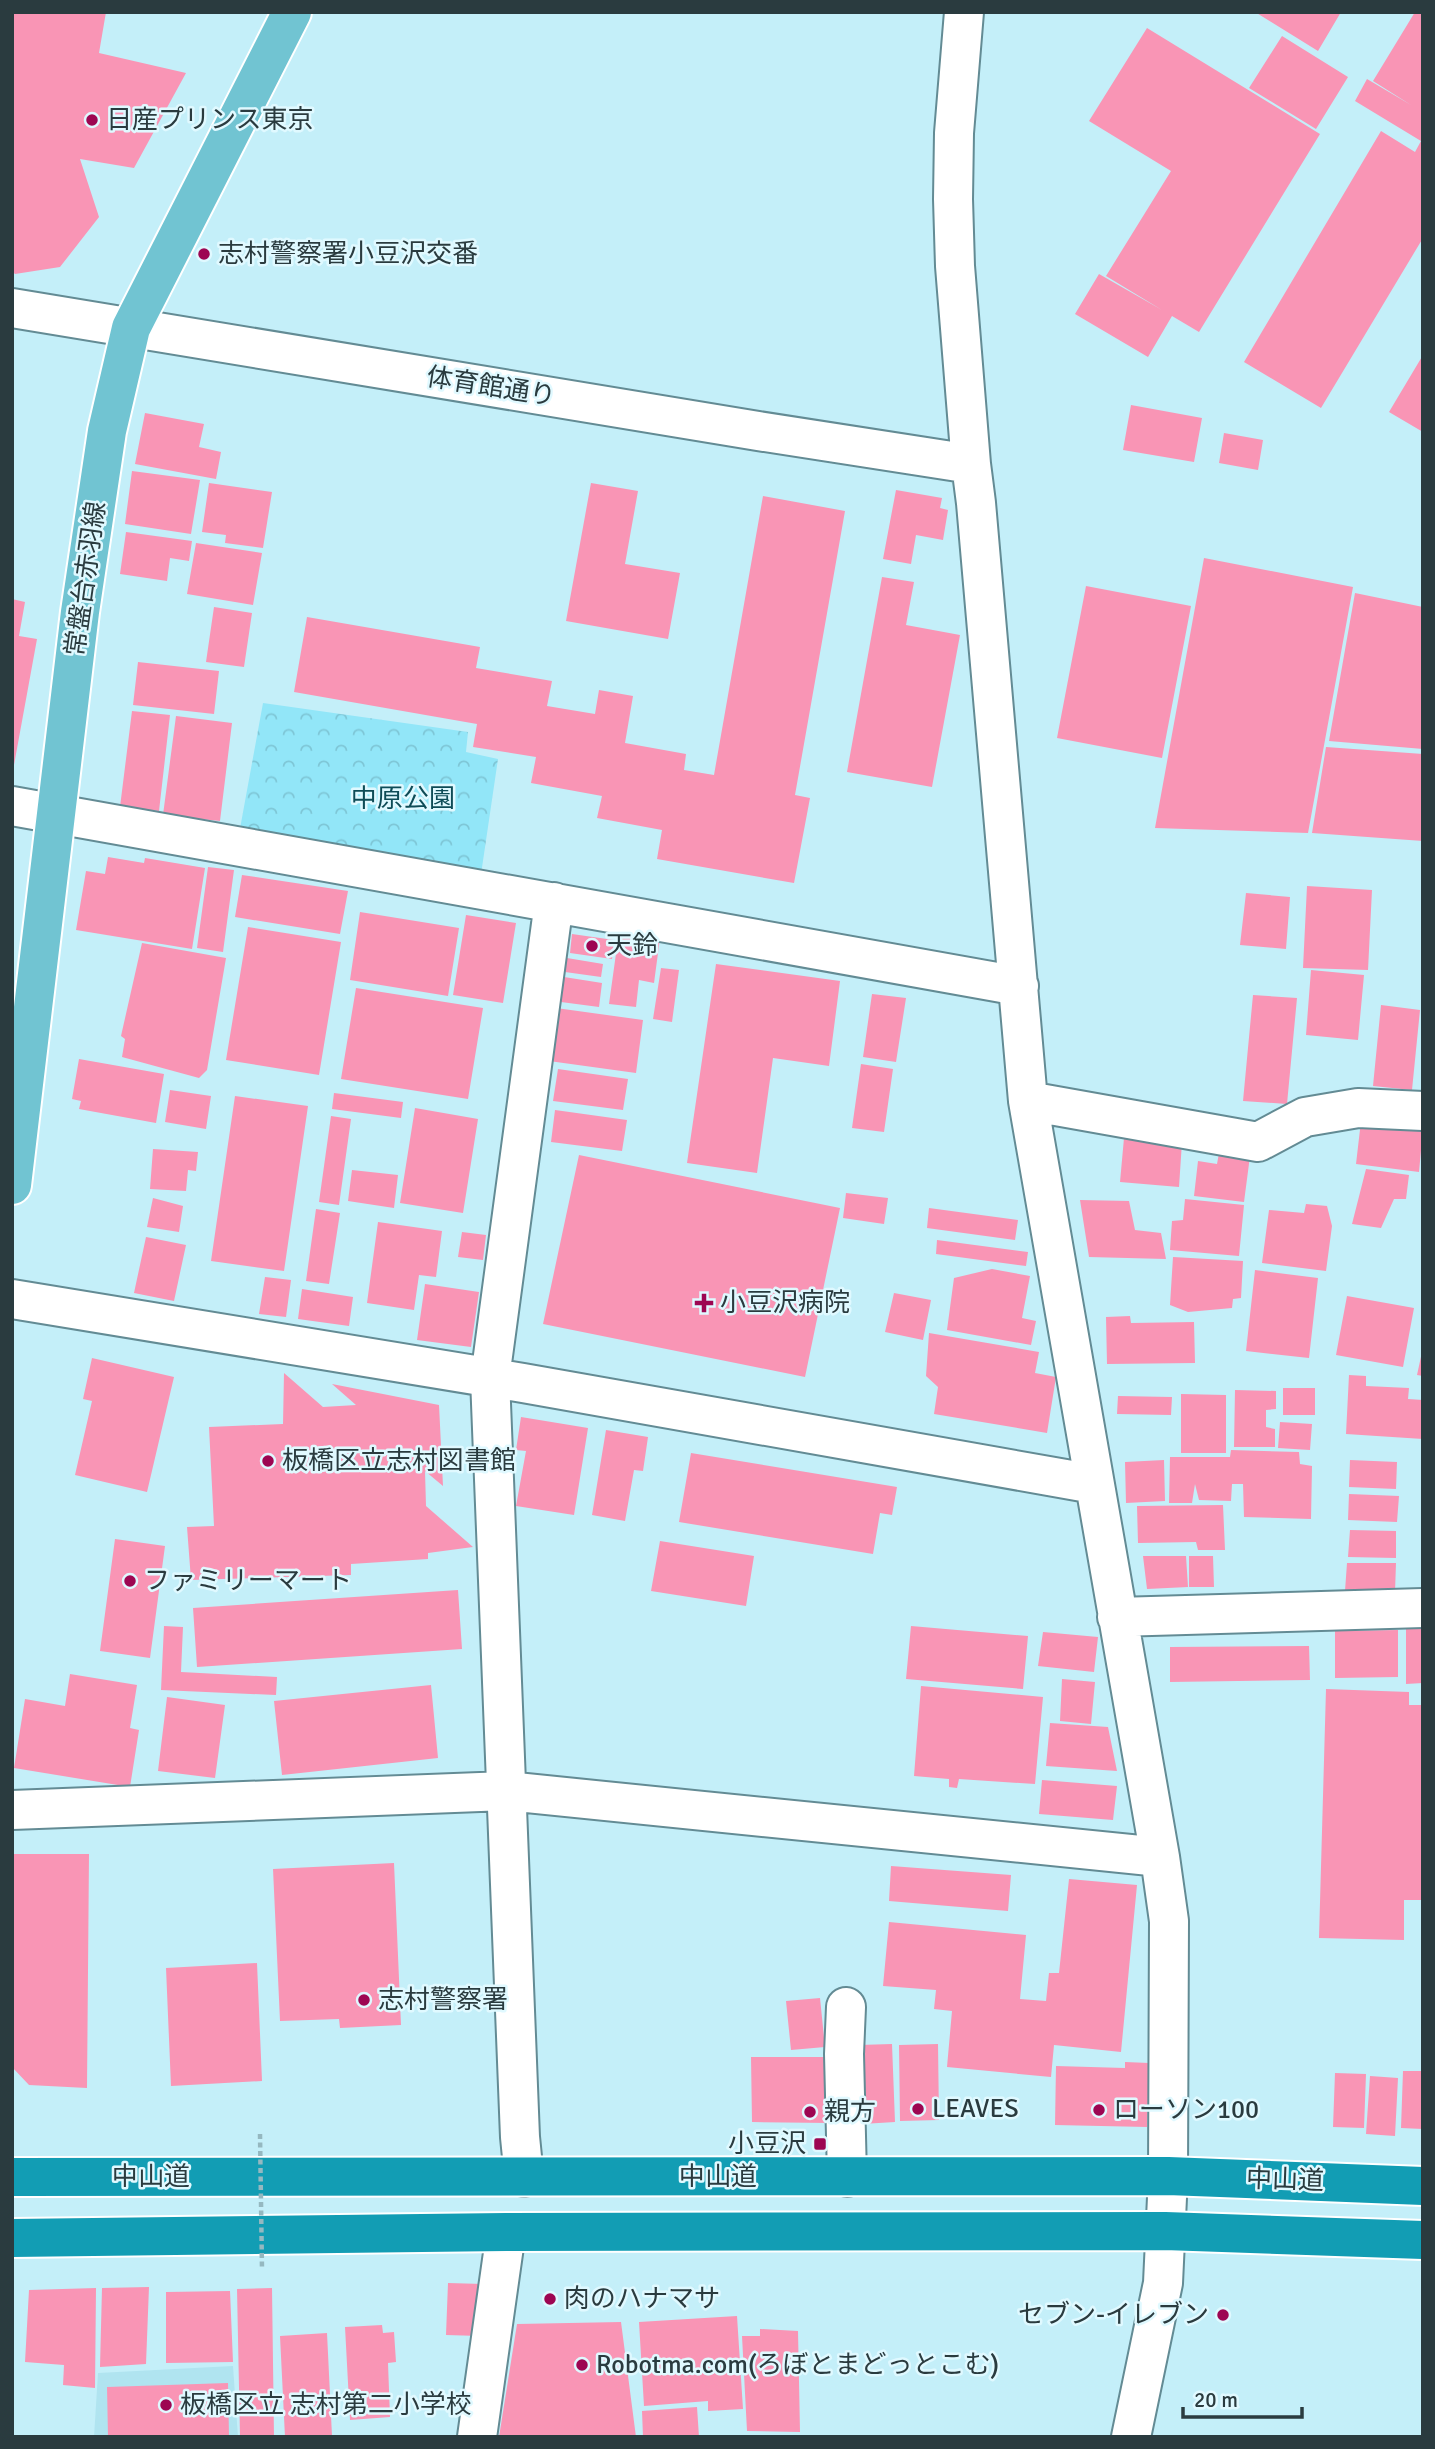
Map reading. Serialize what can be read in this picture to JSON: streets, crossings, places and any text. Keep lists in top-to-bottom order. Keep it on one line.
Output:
{"streets":{"highway":["中山道"],"main road":["常盤台赤羽線"],"street":["体育館通り"]},"crossings":[["体育館通り","常盤台赤羽線"]],"parks":["中原公園"],"places":{"other":["日産プリンス東京","志村警察署小豆沢交番","天鈴","板橋区立志村図書館","ファミリーマート","志村警察署","LEAVES","ローソン100","親方","肉のハナマサ","セブン-イレブン","Robotma.com(ろぼとまどっとこむ)","板橋区立 志村第二小学校"],"health":["小豆沢病院"],"transit":["小豆沢"]},"scale_bar":"20 m"}
